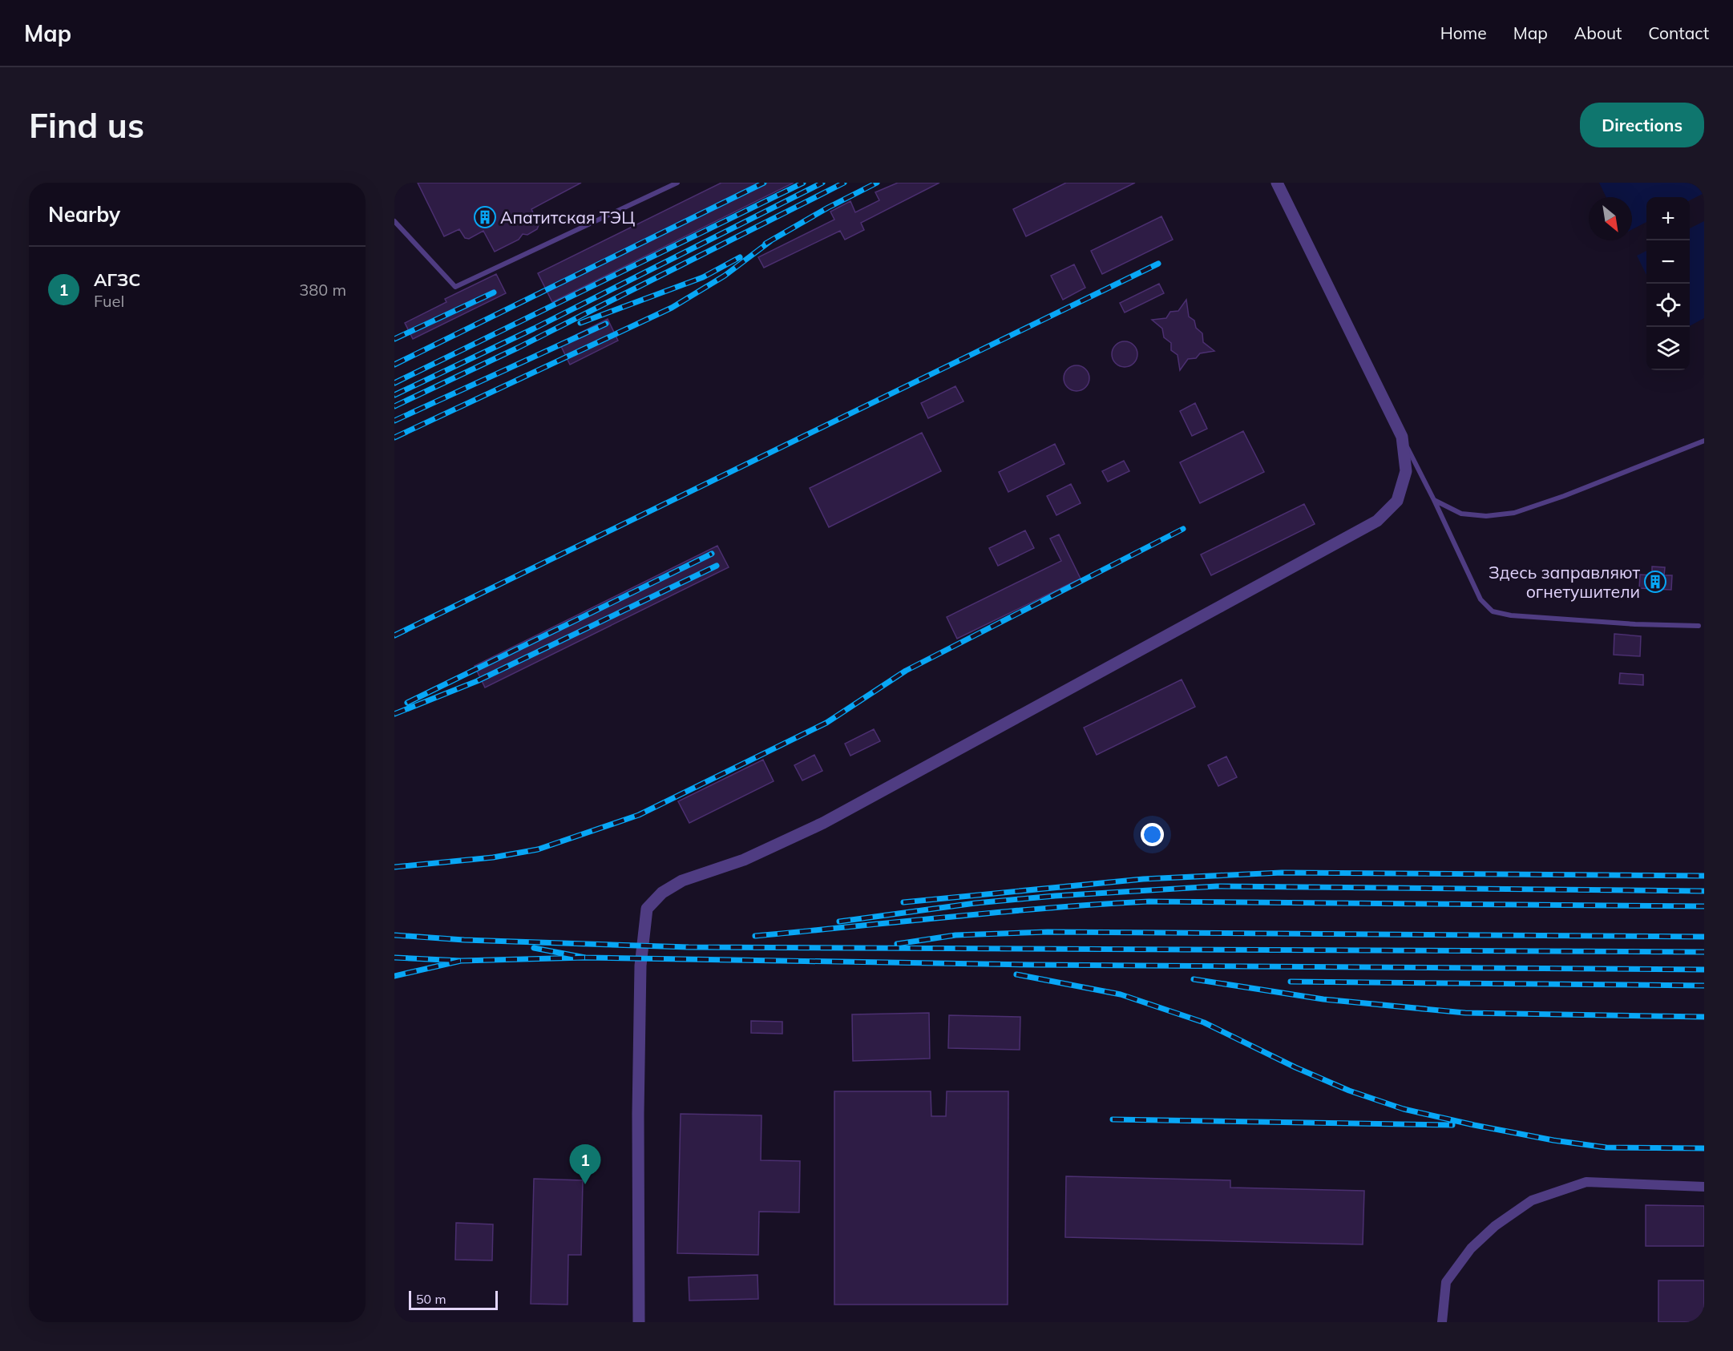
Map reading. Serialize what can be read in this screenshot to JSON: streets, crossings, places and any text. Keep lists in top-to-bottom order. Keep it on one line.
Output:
{"places":{"building":["Апатитская ТЭЦ","Здесь заправляют огнетушители"]},"scale_bar":"50 m","north":"bottom right","page":{"header":"Map","nav":["Home","Map","About","Contact"],"buttons":"Directions","title":"Find us","heading":"Nearby","map_buttons":["+","−"],"list":[{"mark":"1","name":"АГЗС","note":"Fuel","value":"380 m"}],"pins":"1","scale":"50 m"}}
